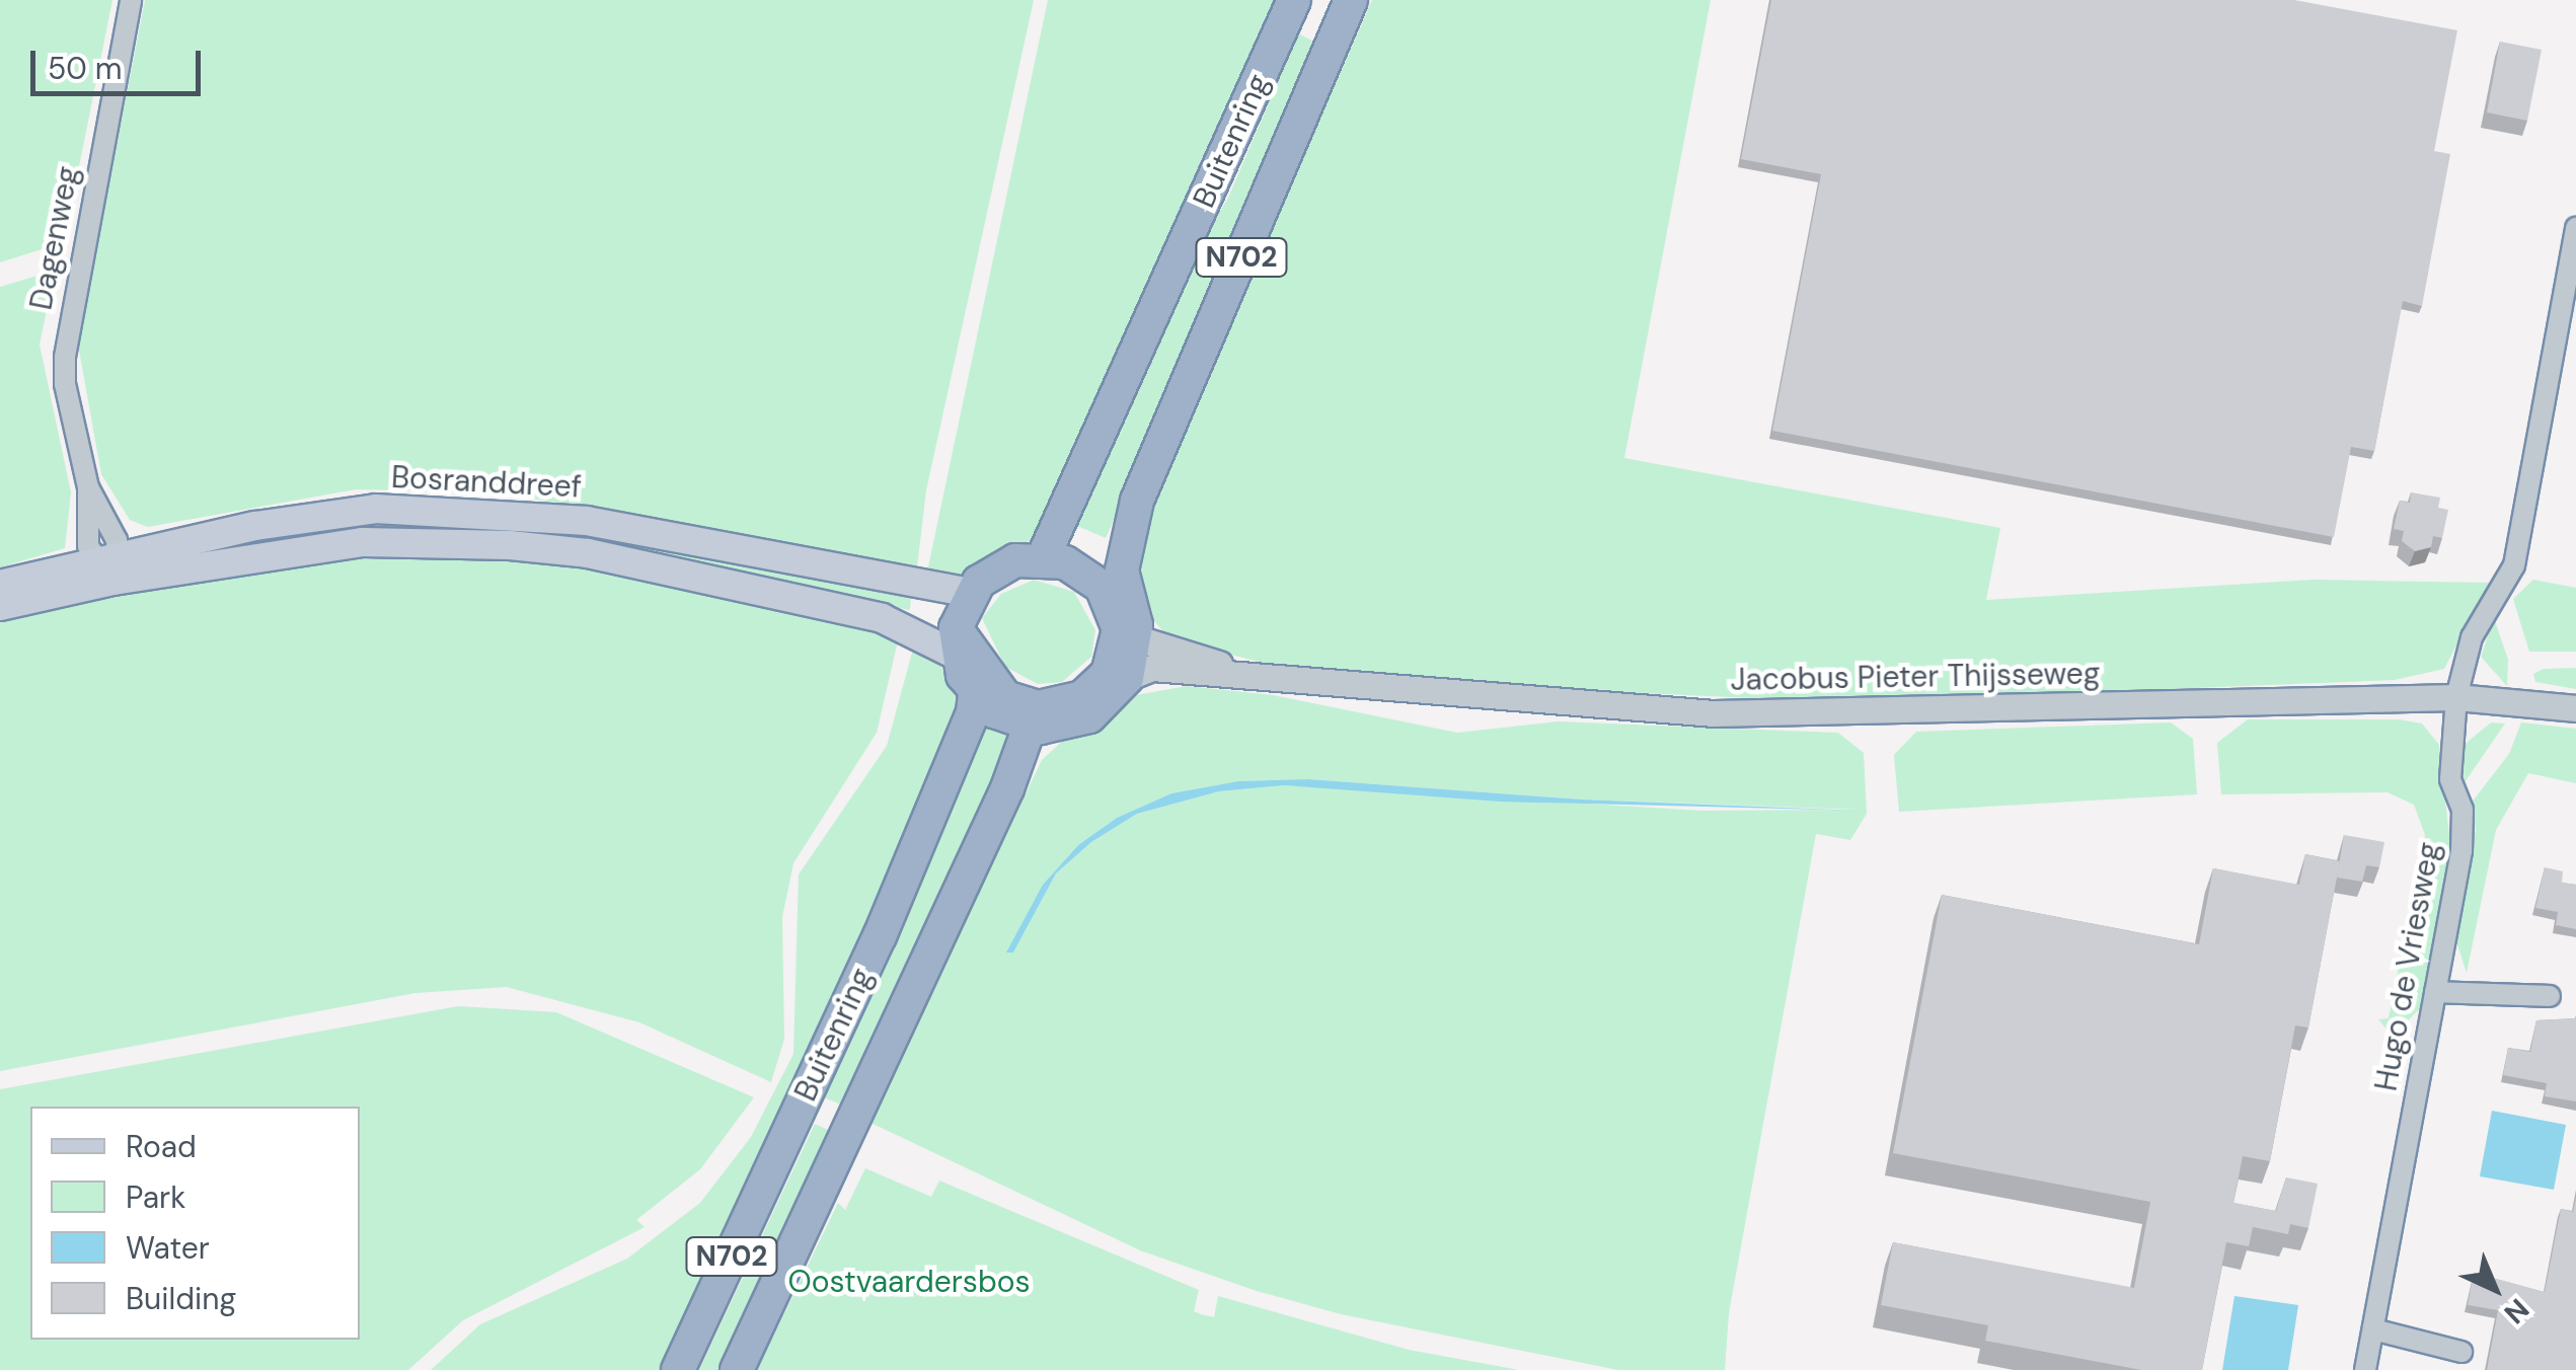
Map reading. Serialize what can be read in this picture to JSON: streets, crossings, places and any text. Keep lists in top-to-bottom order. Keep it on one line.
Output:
{"streets":{"highway":["Buitenring","N702"],"main road":["Bosranddreef"],"street":["Dagenweg","Jacobus Pieter Thijsseweg","Hugo de Vriesweg"]},"crossings":[["Buitenring","Bosranddreef"],["Buitenring","Jacobus Pieter Thijsseweg"],["Dagenweg","Bosranddreef"],["Bosranddreef","Jacobus Pieter Thijsseweg"],["Jacobus Pieter Thijsseweg","Hugo de Vriesweg"]],"parks":["Oostvaardersbos"],"legend":["Road","Park","Water","Building"],"scale_bar":"50 m","north":"bottom right"}
